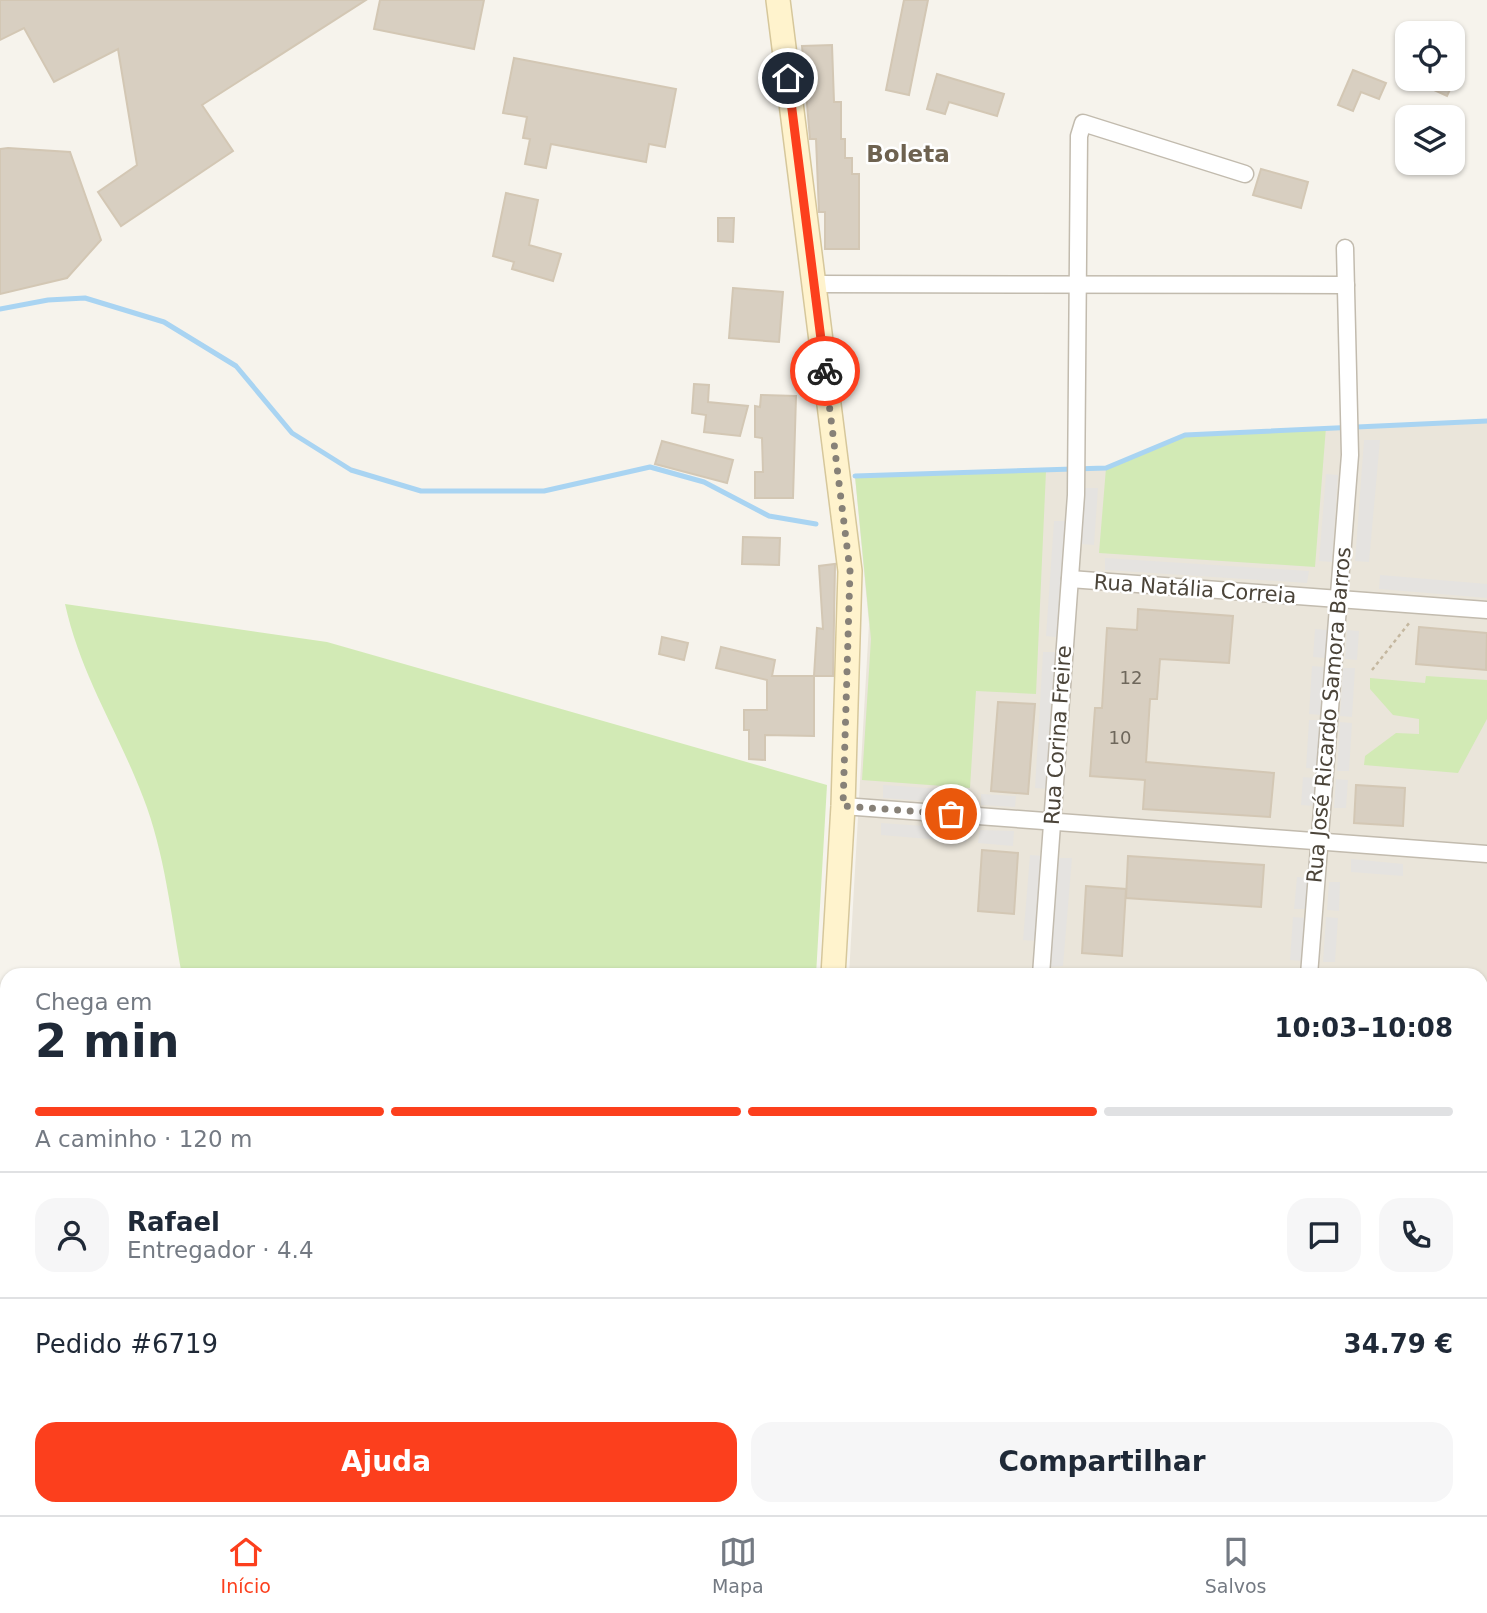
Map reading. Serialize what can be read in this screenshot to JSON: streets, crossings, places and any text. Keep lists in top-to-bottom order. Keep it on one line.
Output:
{"streets":{"street":["Rua Natália Correia","Rua José Ricardo Samora Barros","Rua Corina Freire"]},"crossings":[["Rua Natália Correia","Rua José Ricardo Samora Barros"],["Rua Natália Correia","Rua Corina Freire"]],"districts":["Boleta"],"house_numbers":["12","10"],"page":{"heading":["2 min","Chega em","10:03–10:08"],"panel":["Rafael","Entregador · 4.4","Pedido #6719","34.79 €"],"bar":"A caminho · 120 m","buttons":["Ajuda","Compartilhar"],"tabs":["Início","Mapa","Salvos"]}}
